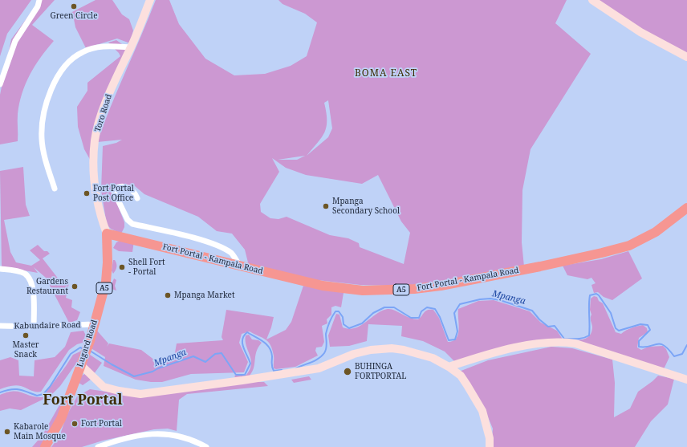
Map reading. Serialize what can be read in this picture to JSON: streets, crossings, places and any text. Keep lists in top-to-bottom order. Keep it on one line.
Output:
{"streets":{"highway":["Fort Portal - Kampala Road","A5","Lugard Road"],"main road":["Toro Road"],"street":["Kabundaire Road"]},"crossings":[["Toro Road","Fort Portal - Kampala Road"],["Toro Road","Lugard Road"],["Fort Portal - Kampala Road","Lugard Road"],["Kabundaire Road","Lugard Road"]],"districts":["BOMA EAST","Fort Portal"],"water":["Mpanga"],"places":["Green Circle","Fort Portal Post Office","Mpanga Secondary School","Shell Fort - Portal","Gardens Restaurant","Mpanga Market","Master Snack","BUHINGA FORTPORTAL","Fort Portal","Kabarole Main Mosque"]}
